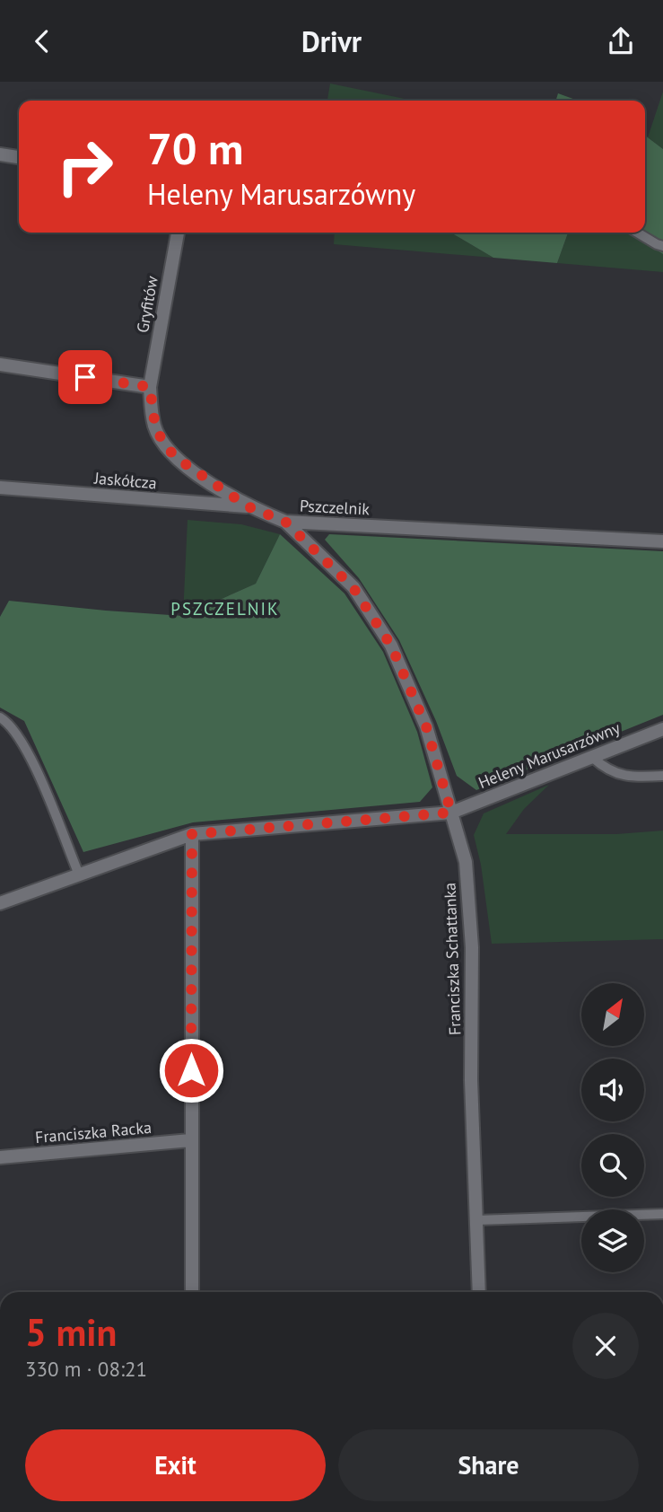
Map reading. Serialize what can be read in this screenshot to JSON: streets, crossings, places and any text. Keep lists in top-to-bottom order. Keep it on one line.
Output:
{"streets":{"street":["Gryfitów","Jaskółcza","Pszczelnik","Heleny Marusarzówny","Franciszka Schattanka","Franciszka Racka"]},"crossings":[["Gryfitów","Pszczelnik"],["Jaskółcza","Pszczelnik"],["Pszczelnik","Franciszka Schattanka"],["Heleny Marusarzówny","Franciszka Schattanka"]],"districts":["PSZCZELNIK"],"north":"top right","page":{"header":"Drivr","turn":["70 m","Heleny Marusarzówny"],"heading":["5 min","330 m · 08:21"],"buttons":["Exit","Share"]}}
